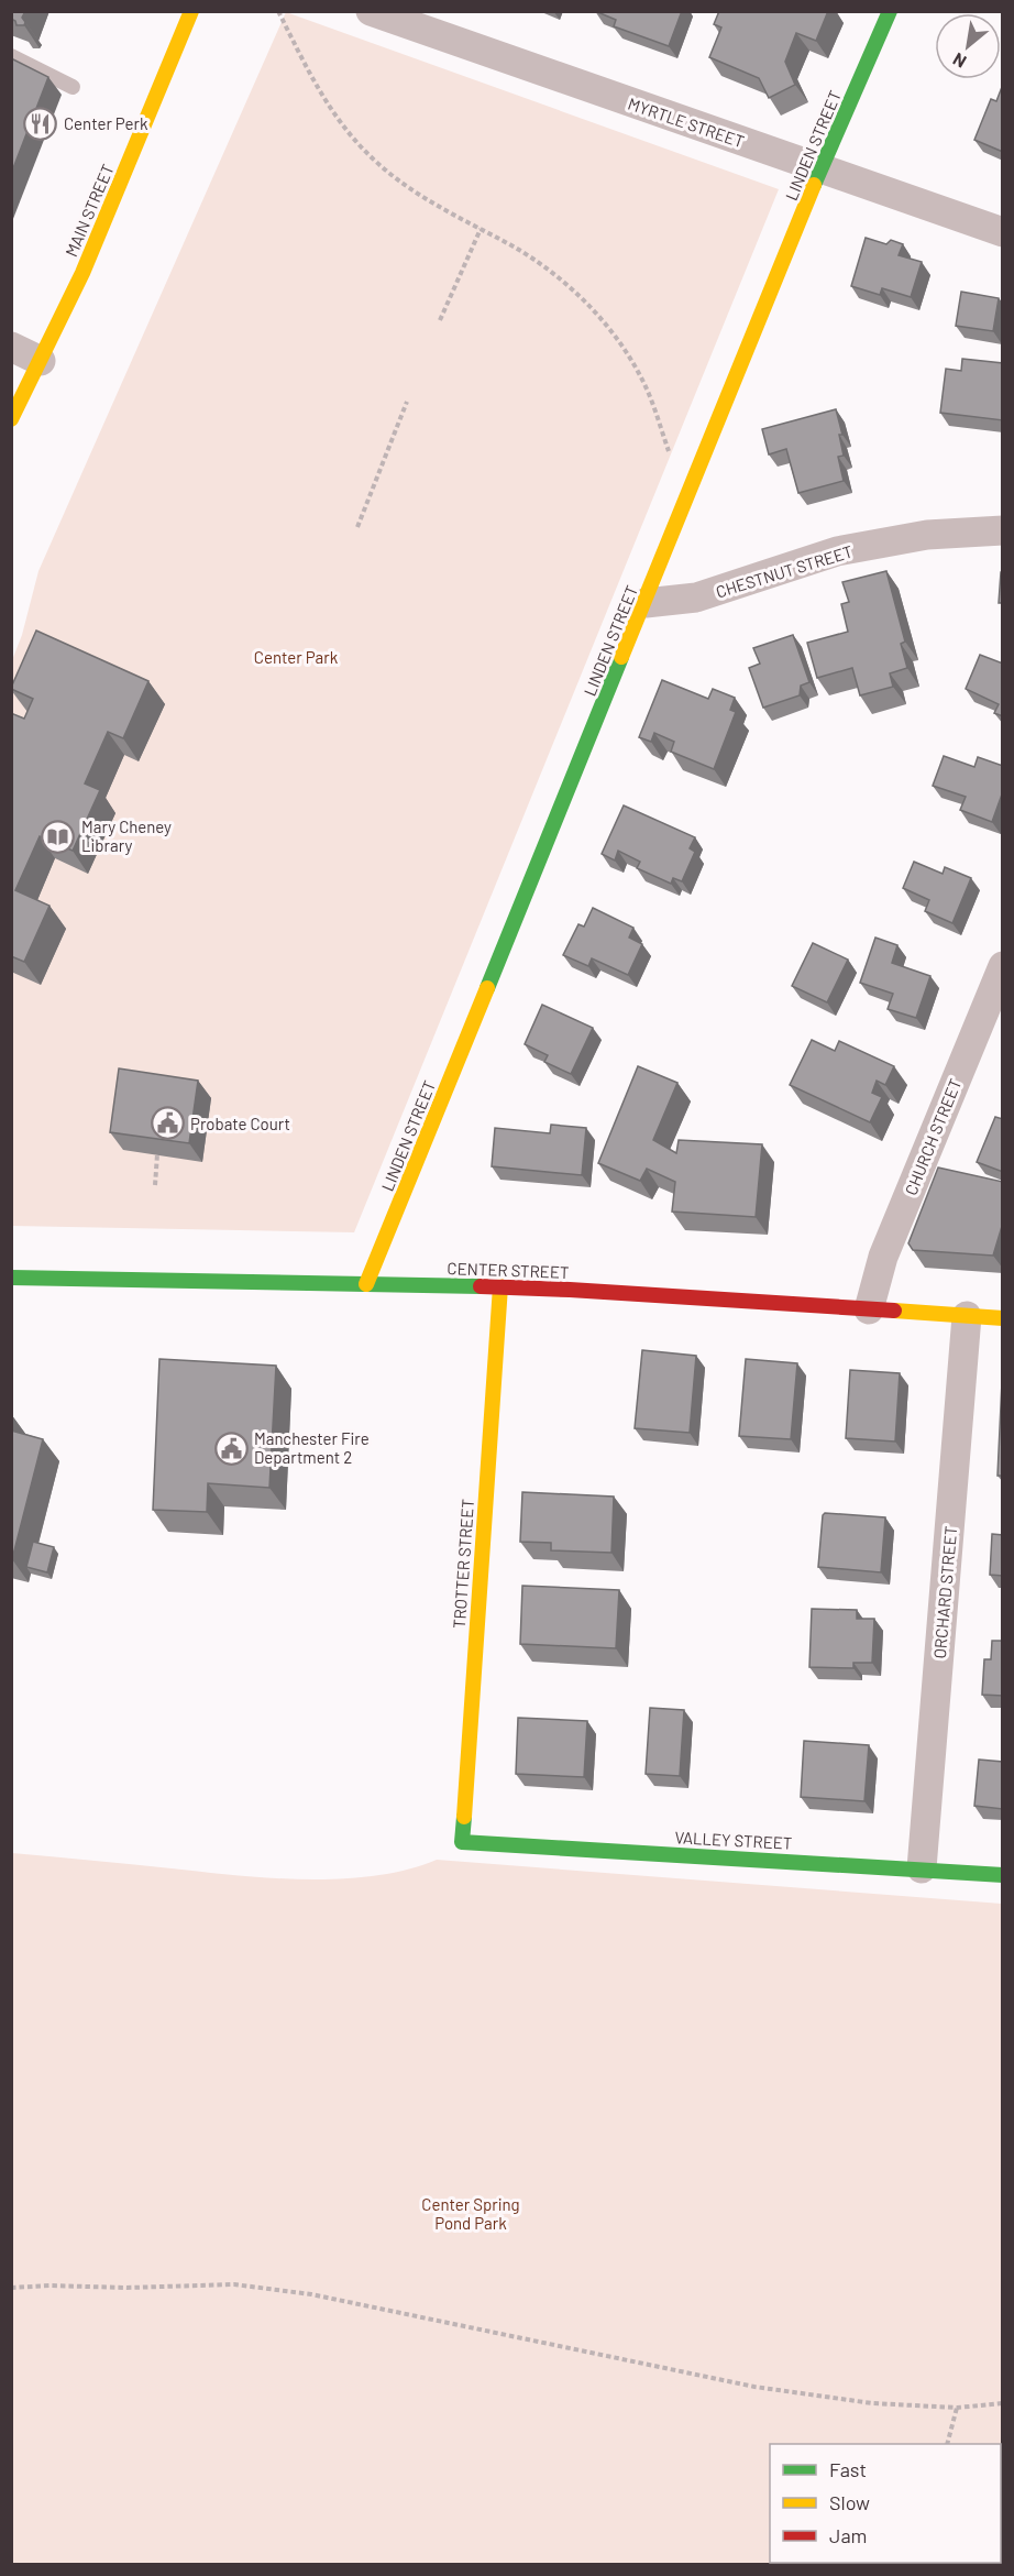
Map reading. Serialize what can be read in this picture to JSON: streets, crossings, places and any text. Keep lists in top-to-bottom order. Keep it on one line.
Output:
{"streets":{"street":["MYRTLE STREET","LINDEN STREET","MAIN STREET","CHESTNUT STREET","CHURCH STREET","CENTER STREET","TROTTER STREET","ORCHARD STREET","VALLEY STREET"]},"crossings":[["MYRTLE STREET","LINDEN STREET"],["LINDEN STREET","CHESTNUT STREET"],["LINDEN STREET","CENTER STREET"],["CHURCH STREET","CENTER STREET"],["CENTER STREET","TROTTER STREET"],["CENTER STREET","ORCHARD STREET"],["TROTTER STREET","VALLEY STREET"],["ORCHARD STREET","VALLEY STREET"]],"parks":["Center Park","Center Spring Pond Park"],"places":{"restaurant":["Center Perk"],"library":["Mary Cheney Library"],"public building":["Probate Court","Manchester Fire Department 2"]},"legend":["Fast","Slow","Jam"],"north":"bottom left"}
